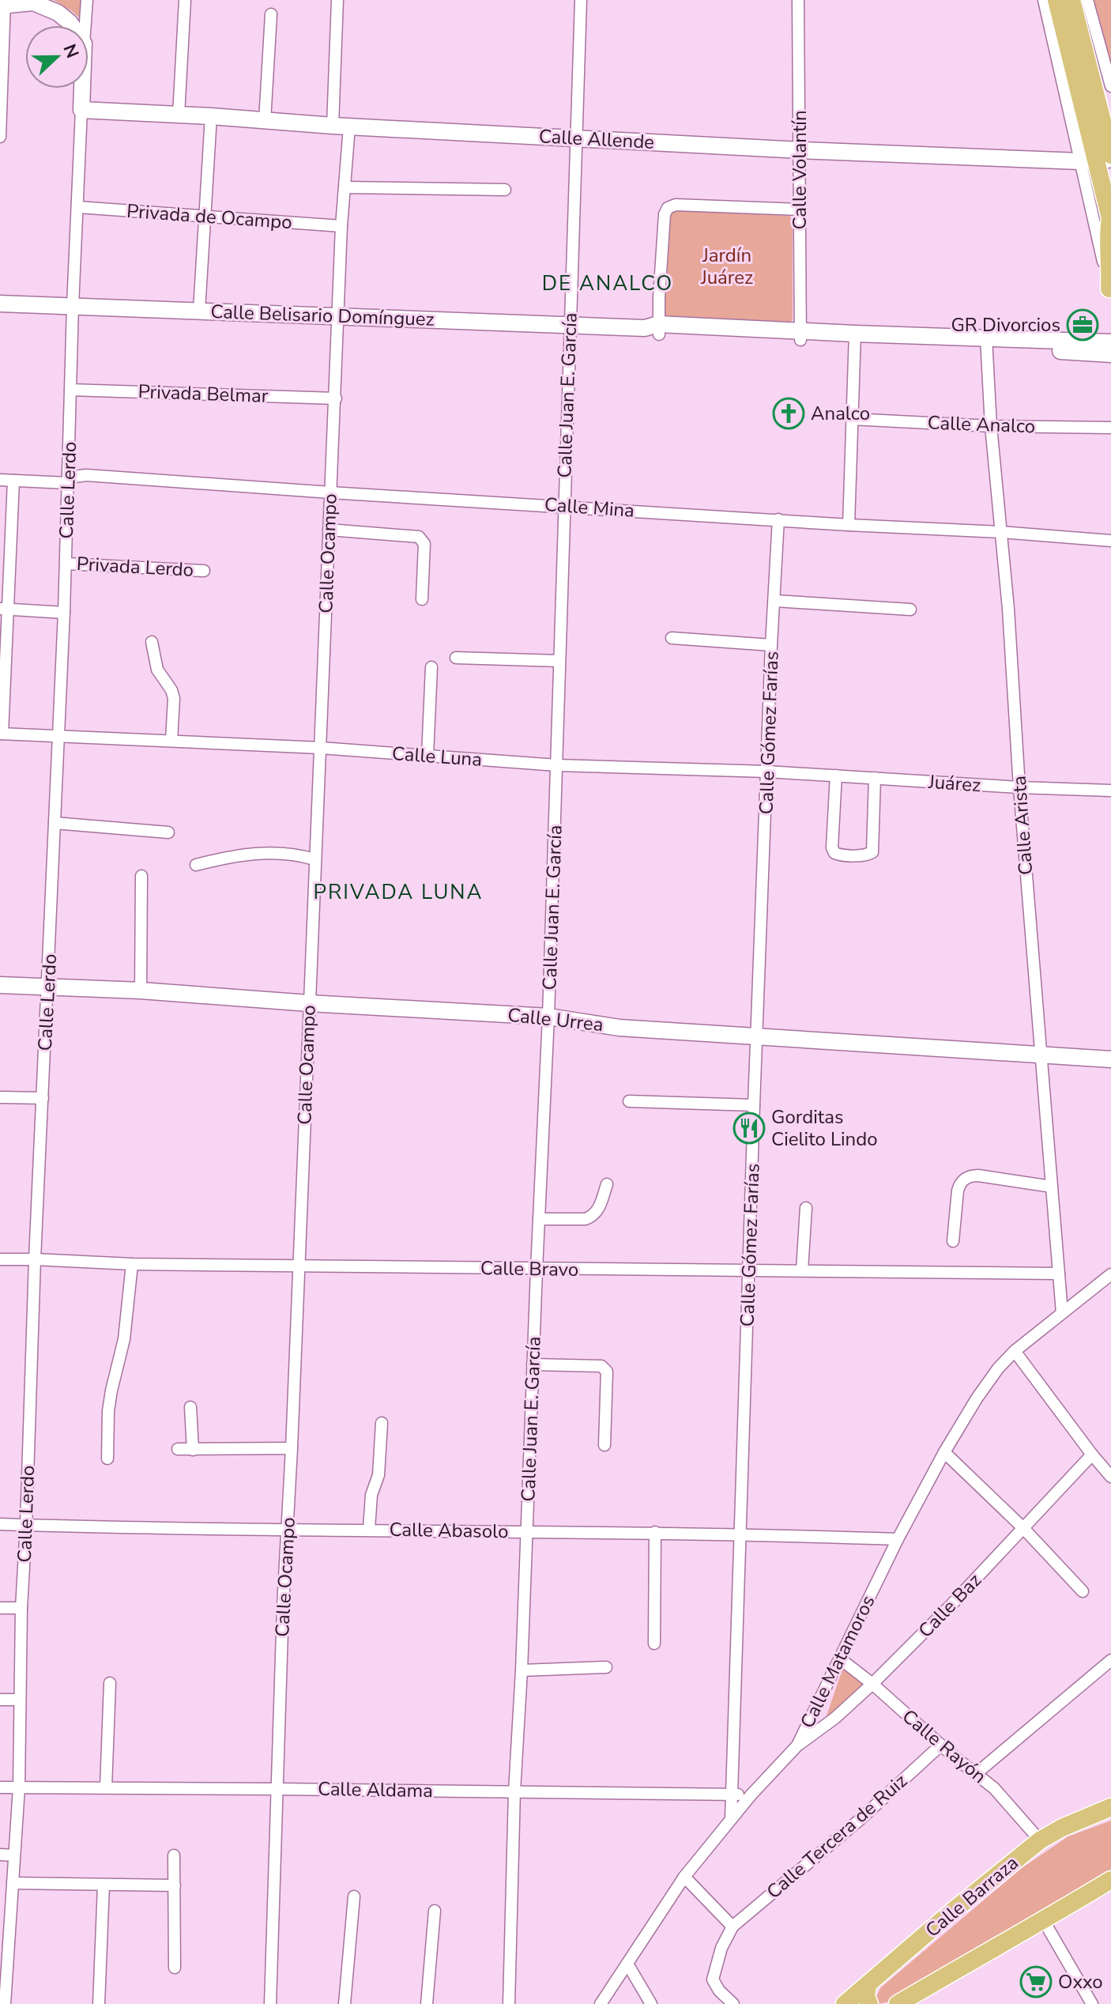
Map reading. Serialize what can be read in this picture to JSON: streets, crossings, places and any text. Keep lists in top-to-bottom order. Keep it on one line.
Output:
{"streets":{"main road":["Calle Barraza"],"street":["Calle Allende","Calle Volantín","Privada de Ocampo","Calle Belisario Domínguez","Privada Belmar","Calle Juan E. García","Calle Analco","Calle Lerdo","Calle Mina","Calle Ocampo","Privada Lerdo","Calle Gómez Farías","Calle Luna","Juárez","Calle Arista","Calle Urrea","Calle Bravo","Calle Abasolo","Calle Baz","Calle Matamoros","Calle Rayón","Calle Aldama","Calle Tercera de Ruiz"]},"crossings":[["Calle Allende","Calle Volantín"],["Calle Allende","Calle Juan E. García"],["Calle Allende","Calle Lerdo"],["Calle Allende","Calle Ocampo"],["Calle Volantín","Calle Belisario Domínguez"],["Privada de Ocampo","Calle Lerdo"],["Privada de Ocampo","Calle Ocampo"],["Calle Belisario Domínguez","Calle Juan E. García"],["Calle Belisario Domínguez","Calle Lerdo"],["Calle Belisario Domínguez","Calle Ocampo"],["Calle Belisario Domínguez","Calle Arista"],["Privada Belmar","Calle Lerdo"],["Privada Belmar","Calle Ocampo"],["Calle Juan E. García","Calle Mina"],["Calle Juan E. García","Calle Luna"],["Calle Juan E. García","Calle Urrea"],["Calle Juan E. García","Calle Bravo"],["Calle Juan E. García","Calle Abasolo"],["Calle Juan E. García","Calle Aldama"],["Calle Analco","Calle Arista"],["Calle Lerdo","Calle Mina"],["Calle Lerdo","Privada Lerdo"],["Calle Lerdo","Calle Luna"],["Calle Lerdo","Calle Urrea"],["Calle Lerdo","Calle Bravo"],["Calle Lerdo","Calle Abasolo"],["Calle Lerdo","Calle Aldama"],["Calle Mina","Calle Ocampo"],["Calle Mina","Calle Gómez Farías"],["Calle Mina","Calle Arista"],["Calle Ocampo","Calle Luna"],["Calle Ocampo","Calle Urrea"],["Calle Ocampo","Calle Bravo"],["Calle Ocampo","Calle Abasolo"],["Calle Ocampo","Calle Aldama"],["Calle Gómez Farías","Calle Luna"],["Calle Gómez Farías","Calle Urrea"],["Calle Gómez Farías","Calle Bravo"],["Calle Gómez Farías","Calle Abasolo"],["Calle Gómez Farías","Calle Matamoros"],["Calle Gómez Farías","Calle Aldama"],["Calle Luna","Juárez"],["Juárez","Calle Arista"],["Calle Arista","Calle Urrea"],["Calle Arista","Calle Bravo"],["Calle Arista","Calle Matamoros"],["Calle Abasolo","Calle Matamoros"],["Calle Baz","Calle Matamoros"],["Calle Baz","Calle Rayón"],["Calle Matamoros","Calle Rayón"],["Calle Matamoros","Calle Aldama"],["Calle Rayón","Calle Tercera de Ruiz"],["Calle Rayón","Calle Barraza"]],"districts":["DE ANALCO","PRIVADA LUNA"],"parks":["Jardín Juárez"],"places":{"office":["GR Divorcios"],"church":["Analco"],"restaurant":["Gorditas Cielito Lindo"],"supermarket":["Oxxo"]},"north":"right"}
